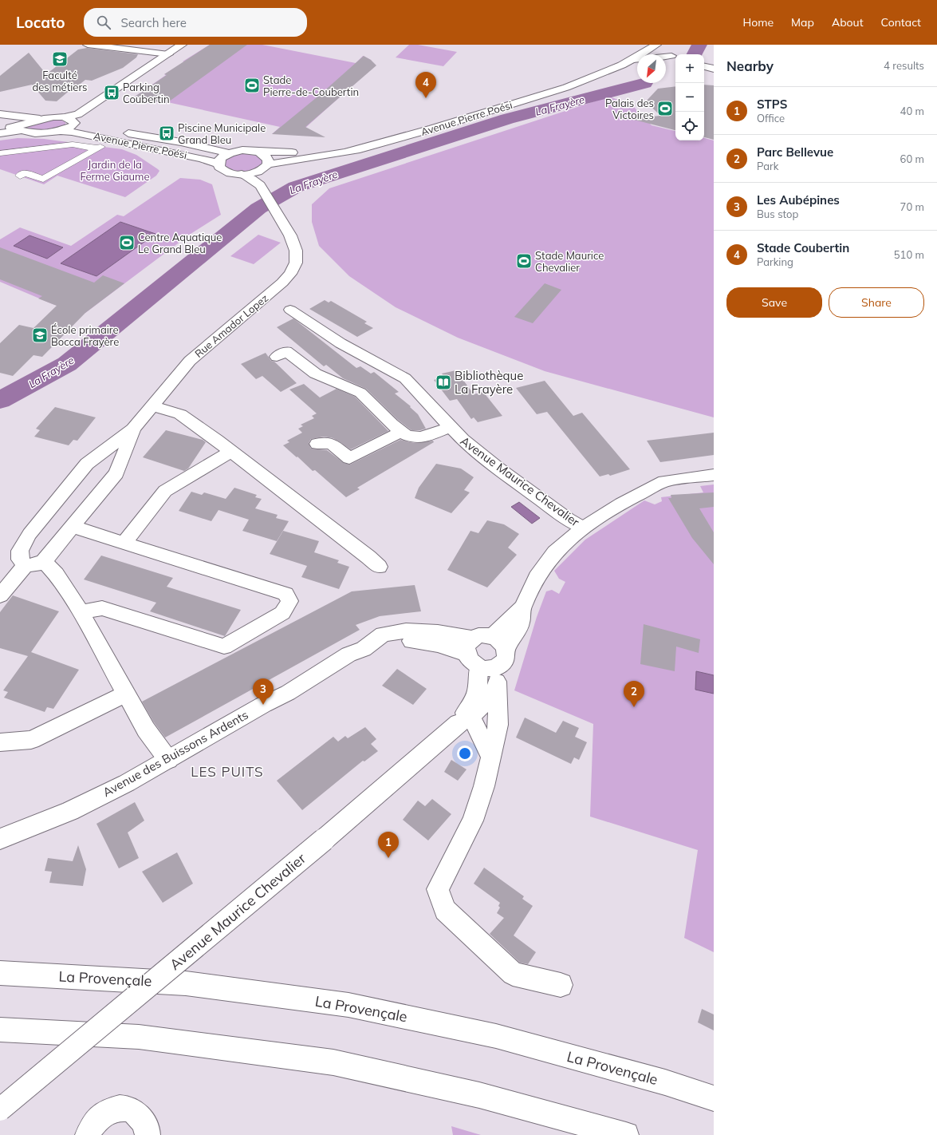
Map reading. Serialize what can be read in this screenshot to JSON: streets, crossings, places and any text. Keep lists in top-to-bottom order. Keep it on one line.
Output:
{"streets":{"main road":["Avenue Pierre Poési","Rue Amador Lopez","Avenue Maurice Chevalier","Avenue des Buissons Ardents","La Provençale"]},"crossings":[["Avenue Maurice Chevalier","Avenue des Buissons Ardents"]],"districts":["LES PUITS"],"water":["La Frayère"],"parks":["Jardin de la Ferme Giaume"],"places":{"school or university":["Faculté des métiers","École primaire Bocca Frayère"],"sports":["Stade Pierre-de-Coubertin","Palais des Victoires","Centre Aquatique Le Grand Bleu","Stade Maurice Chevalier"],"bus stop":["Parking Coubertin","Piscine Municipale Grand Bleu"],"library":["Bibliothèque La Frayère"]},"north":"bottom left","page":{"header":"Locato","search":"Search here","nav":["Home","Map","About","Contact"],"heading":["Nearby","4 results"],"map_buttons":["+","−"],"pins":["4","3","2","1"],"list":[{"mark":"1","name":"STPS","note":"Office","value":"40 m"},{"mark":"2","name":"Parc Bellevue","note":"Park","value":"60 m"},{"mark":"3","name":"Les Aubépines","note":"Bus stop","value":"70 m"},{"mark":"4","name":"Stade Coubertin","note":"Parking","value":"510 m"}],"buttons":["Save","Share"]}}
